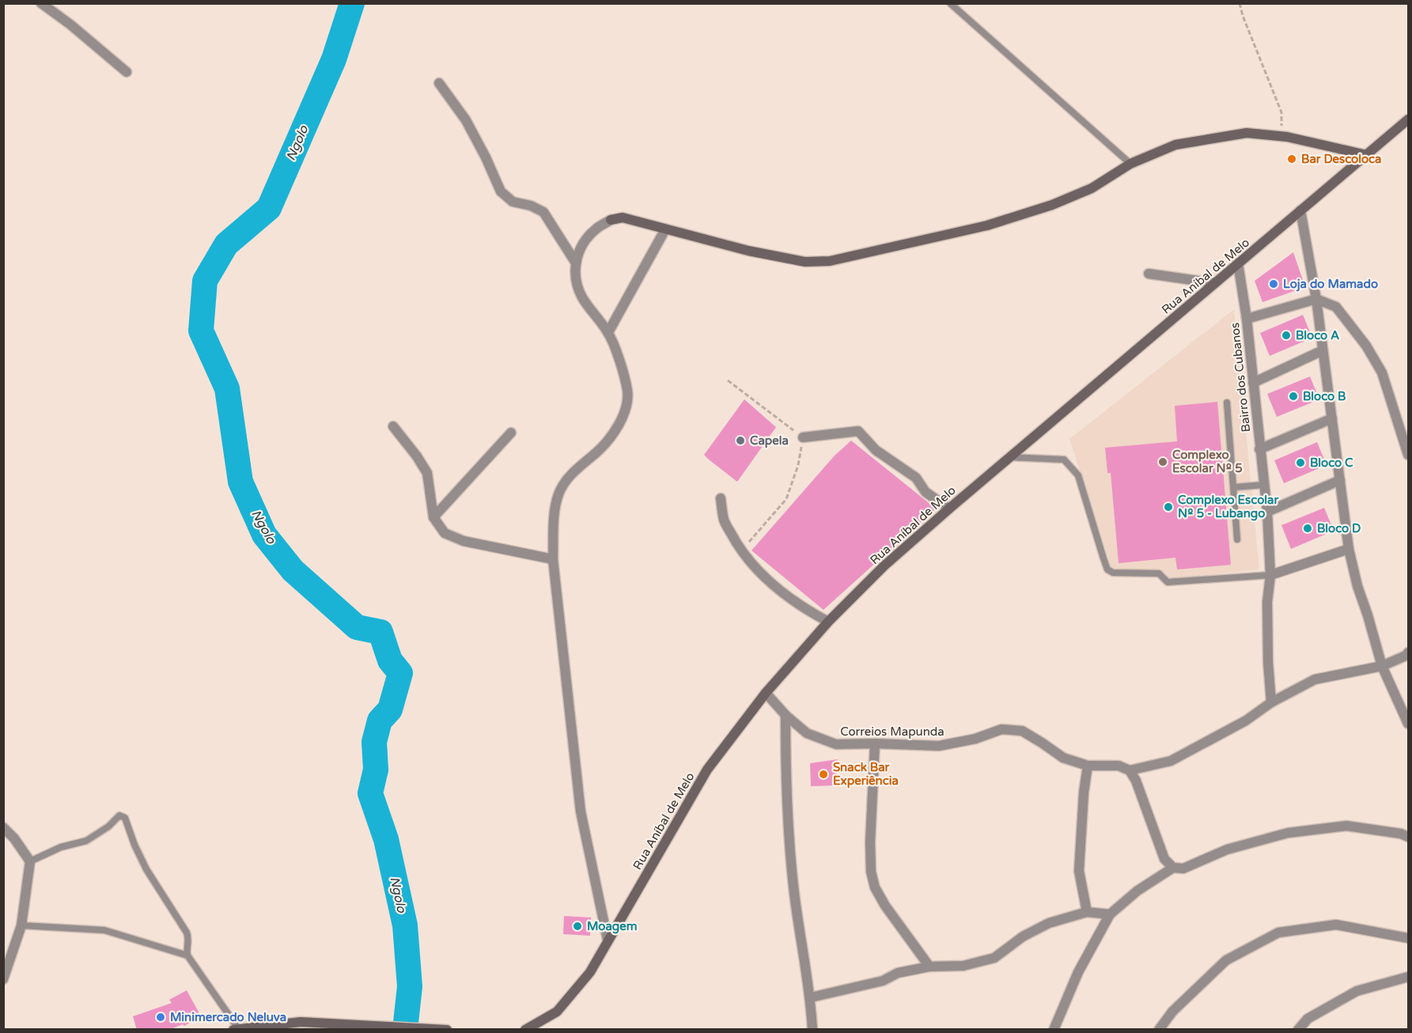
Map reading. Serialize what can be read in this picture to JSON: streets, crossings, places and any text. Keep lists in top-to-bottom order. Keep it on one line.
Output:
{"streets":{"street":["Rua Aníbal de Melo","Bairro dos Cubanos","Correios Mapunda"]},"crossings":[["Rua Aníbal de Melo","Bairro dos Cubanos"],["Rua Aníbal de Melo","Correios Mapunda"]],"water":["Ngolo"],"places":["Bar Descoloca","Loja do Mamado","Bloco A","Bloco B","Capela","Complexo Escolar Nº 5","Bloco C","Complexo Escolar Nº 5 - Lubango","Bloco D","Snack Bar Experiência","Moagem","Minimercado Neluva"]}
